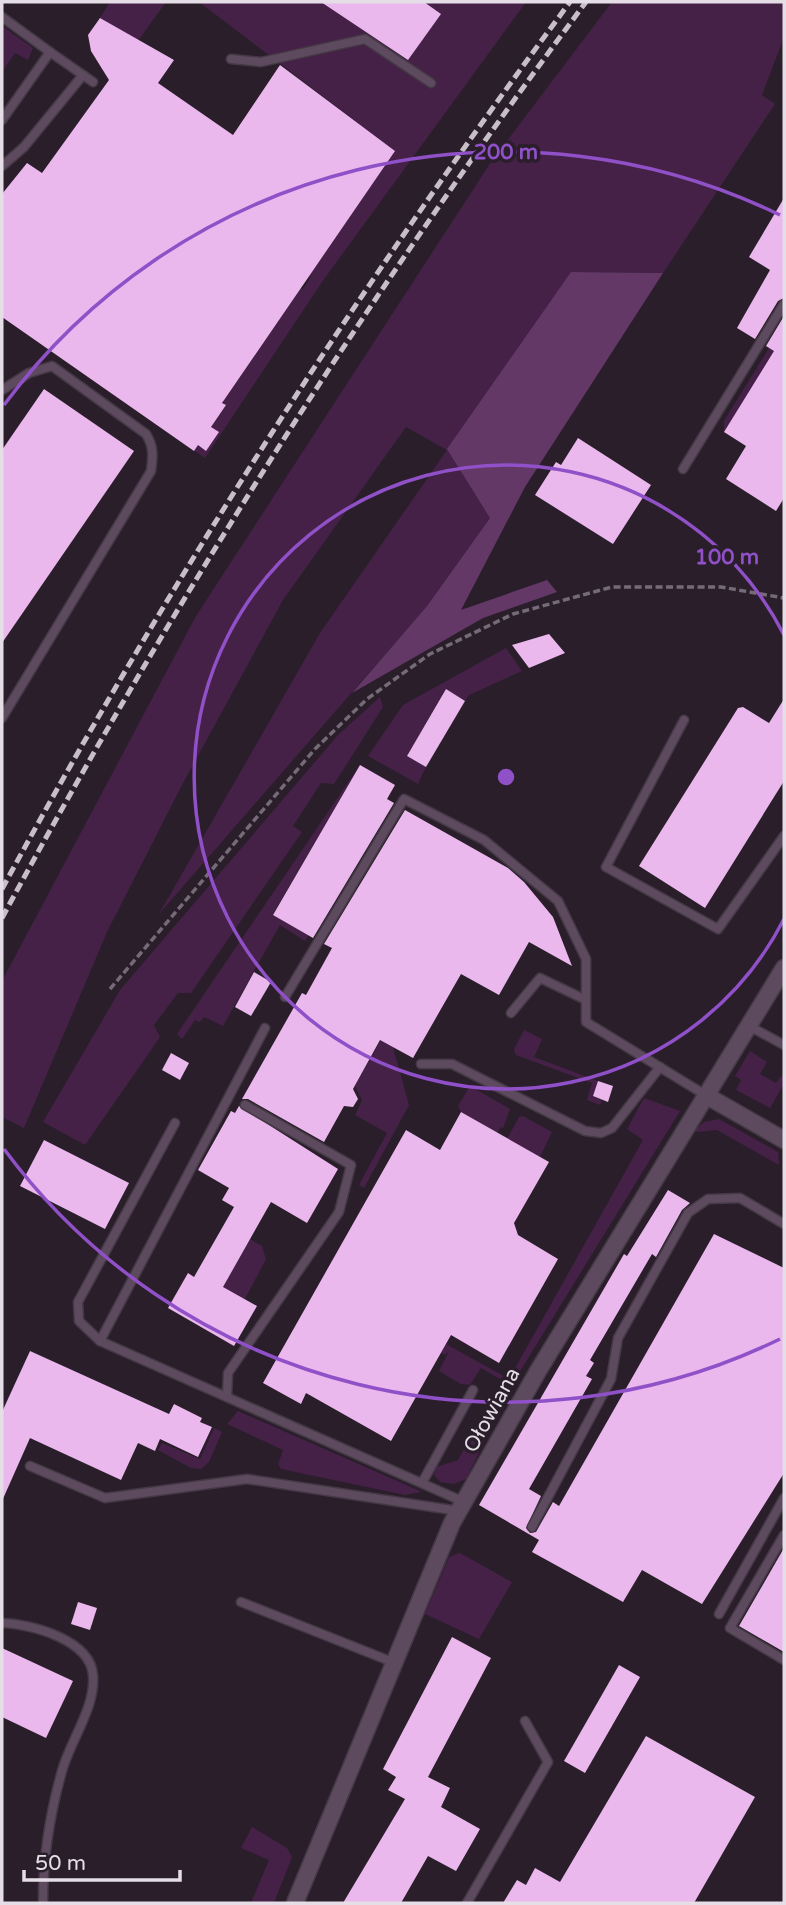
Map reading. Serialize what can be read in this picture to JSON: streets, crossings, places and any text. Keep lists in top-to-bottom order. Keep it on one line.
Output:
{"streets":{"street":["Ołowiana"]},"scale_bar":"50 m","rings":["200 m","100 m"]}
